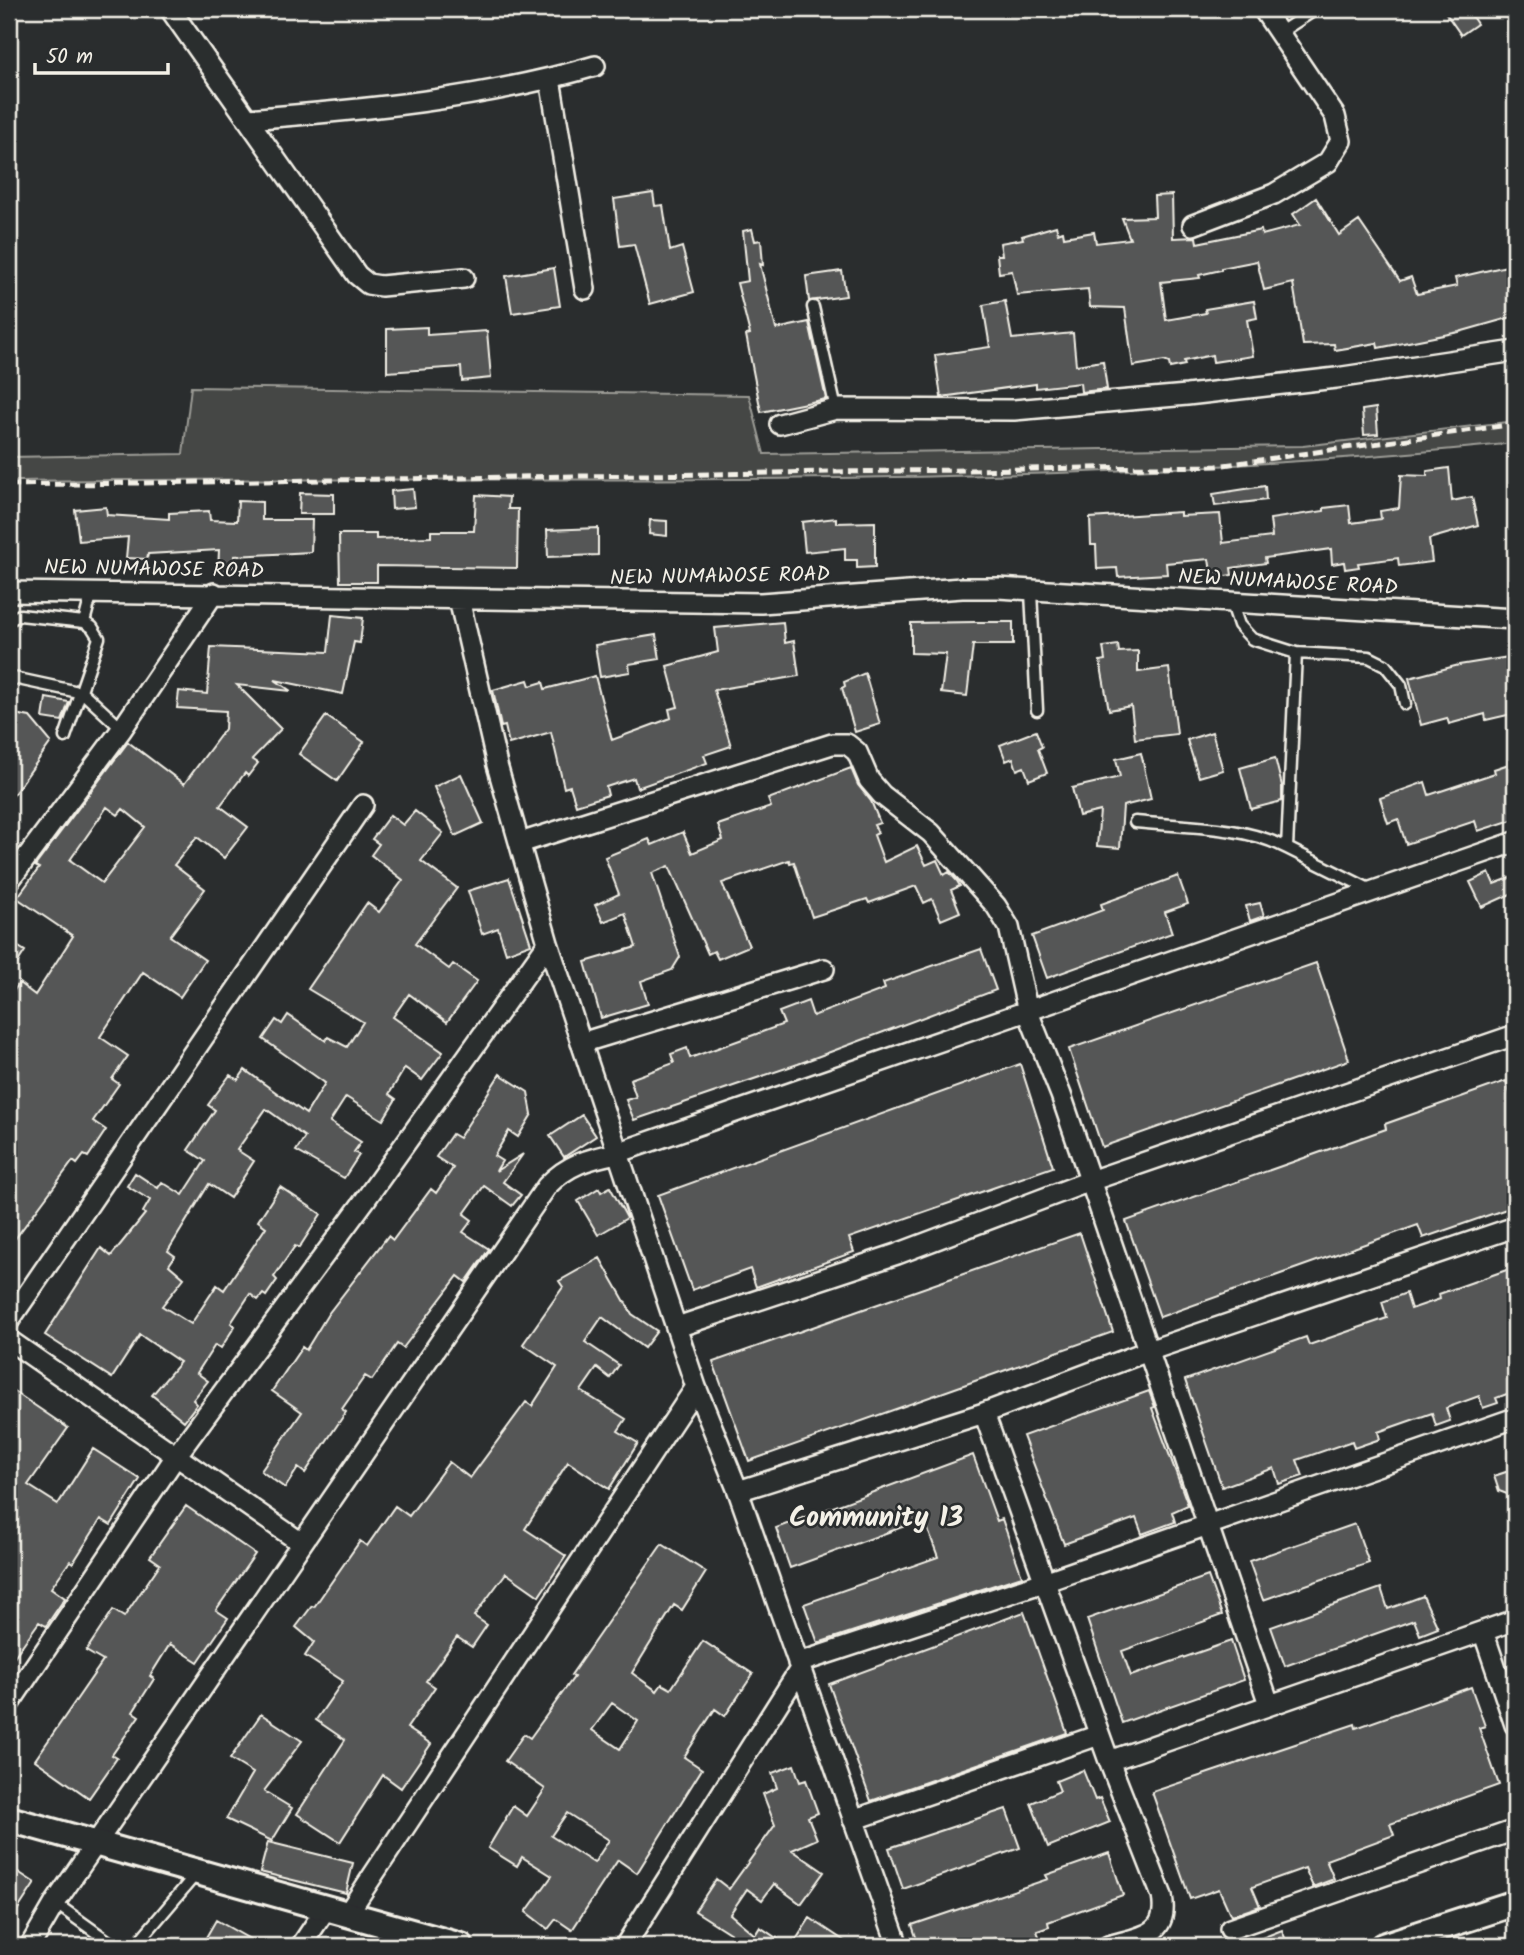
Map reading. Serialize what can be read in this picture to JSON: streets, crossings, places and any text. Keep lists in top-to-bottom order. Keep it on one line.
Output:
{"streets":{"street":["NEW NUMAWOSE ROAD"]},"districts":["Community 13"],"scale_bar":"50 m"}
